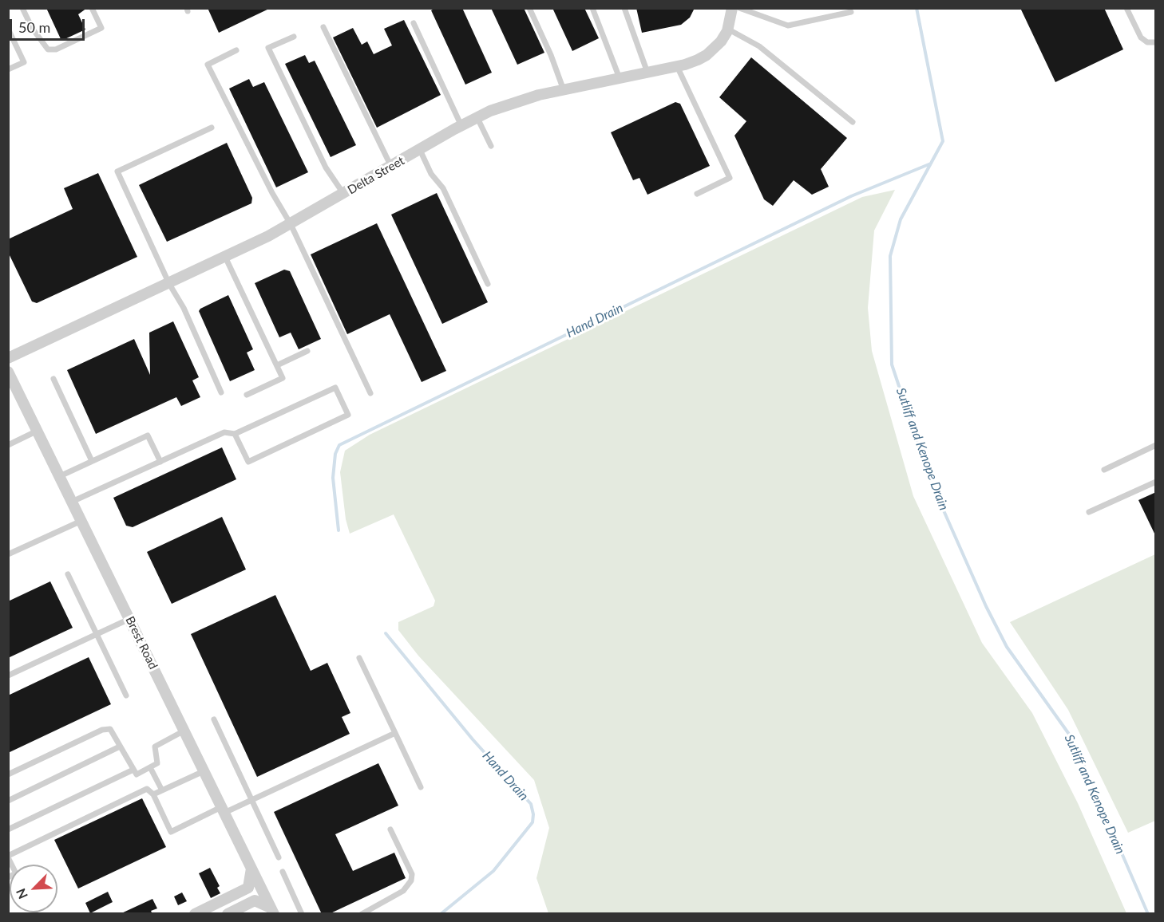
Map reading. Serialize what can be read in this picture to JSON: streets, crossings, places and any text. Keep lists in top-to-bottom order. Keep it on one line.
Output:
{"streets":{"street":["Delta Street","Brest Road"]},"water":["Hand Drain","Sutliff and Kenope Drain"],"scale_bar":"50 m","north":"bottom left"}
